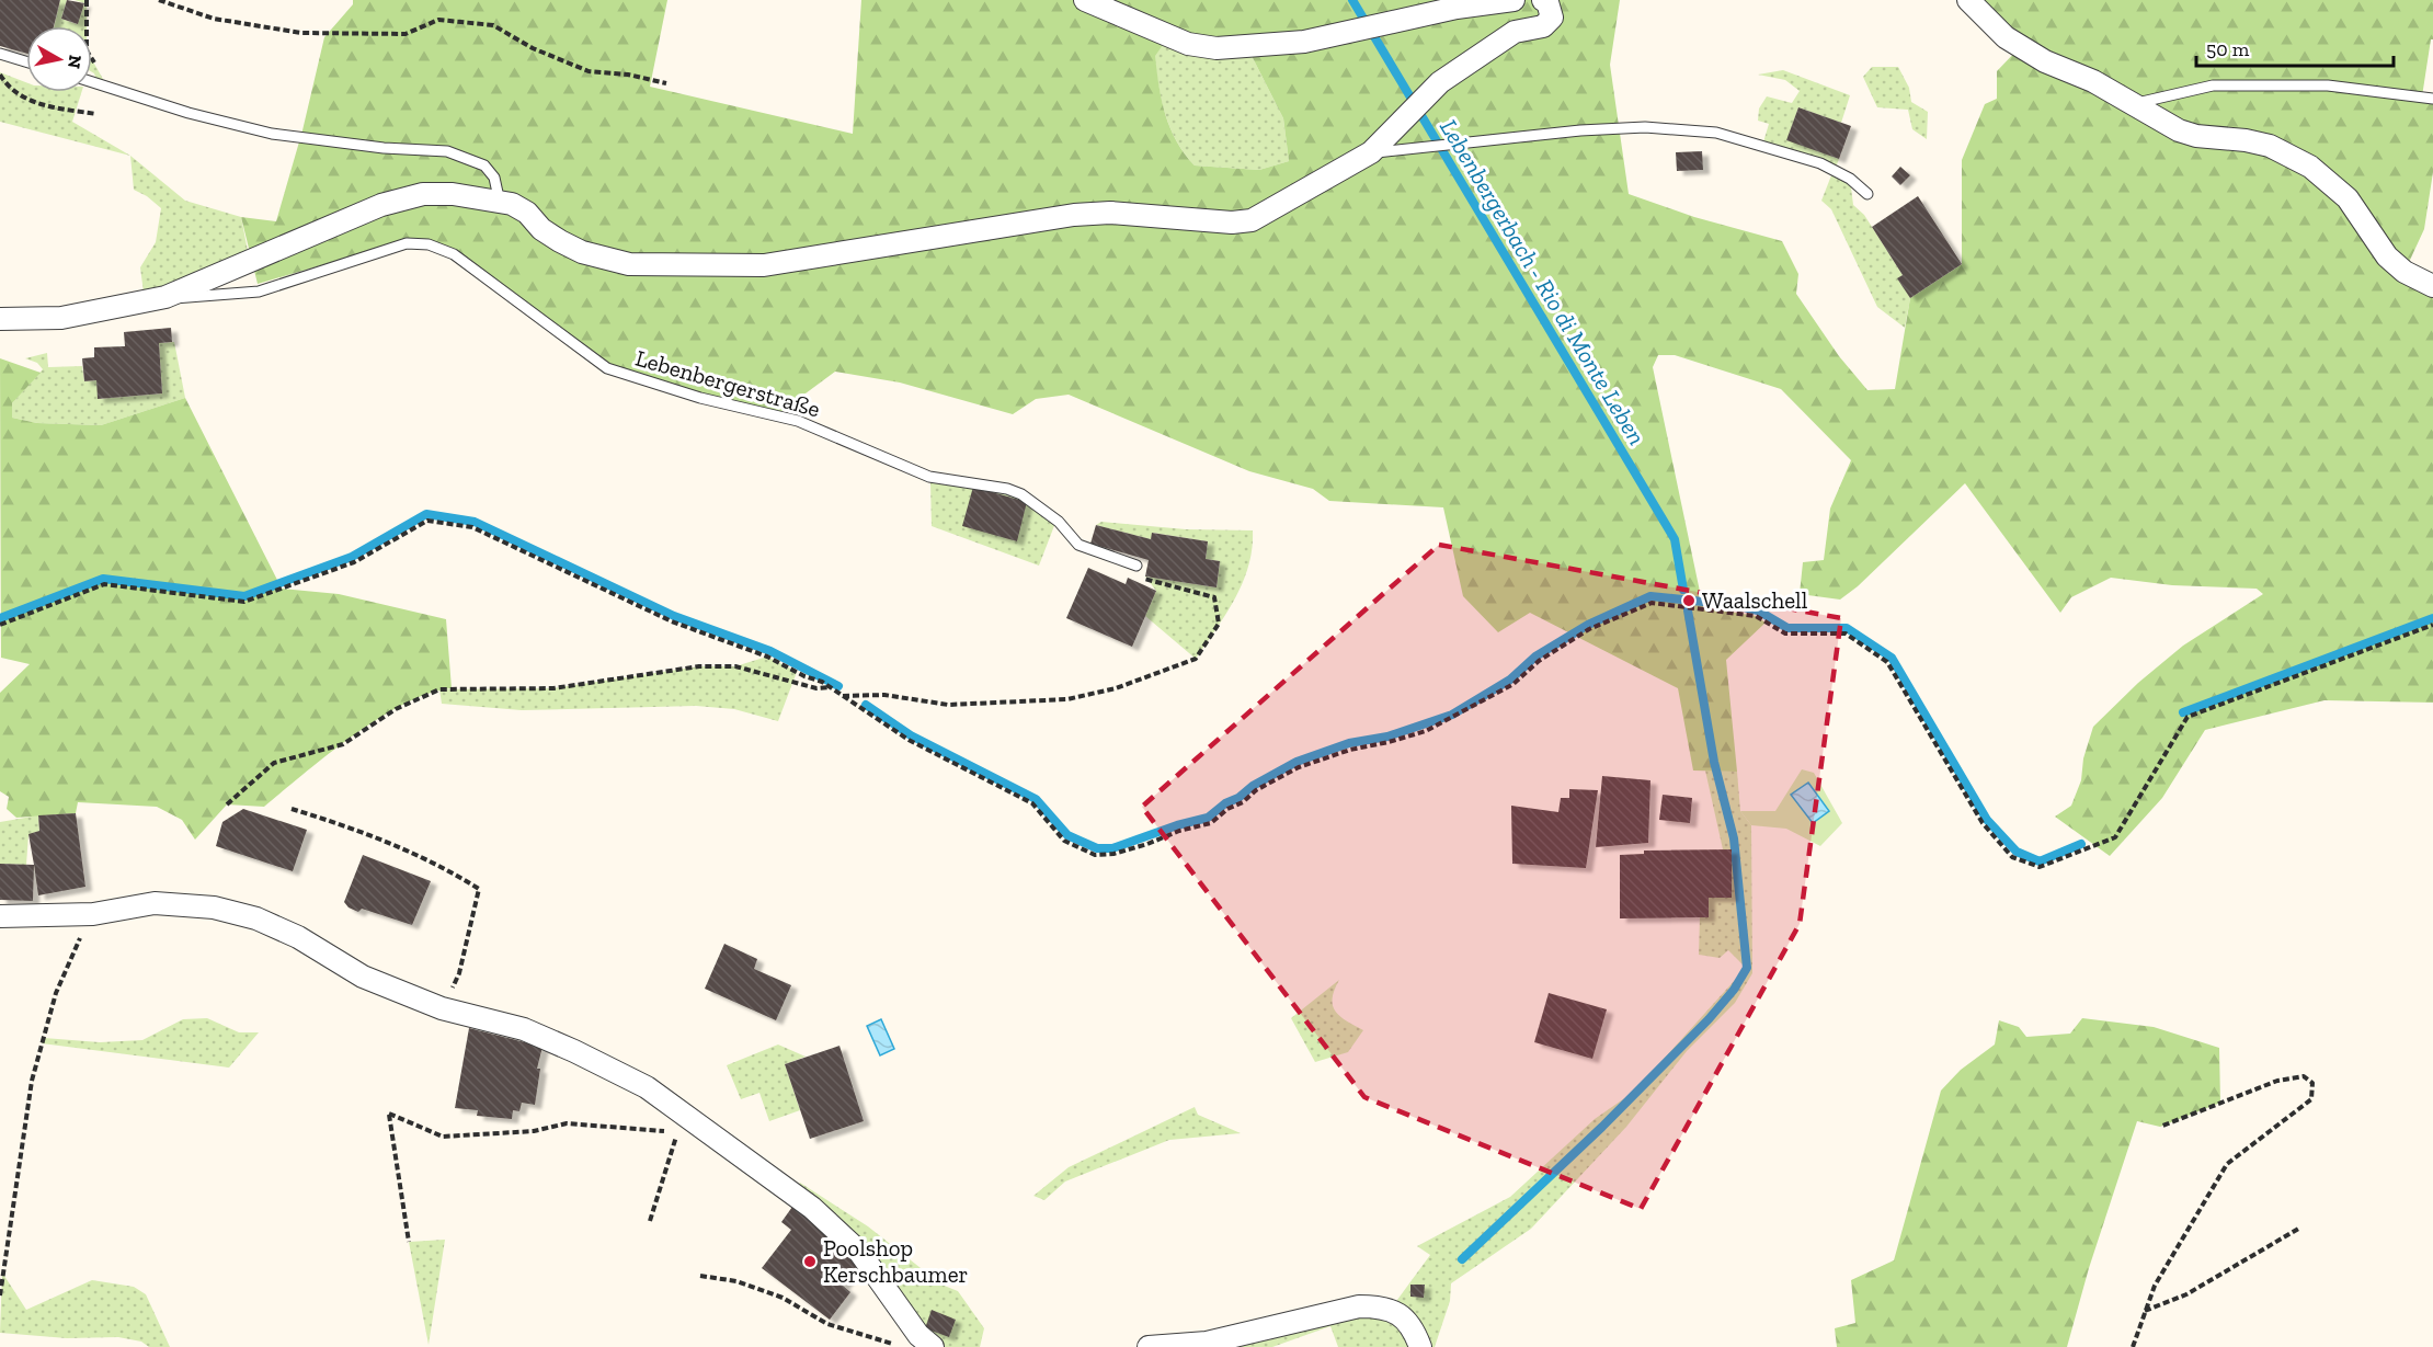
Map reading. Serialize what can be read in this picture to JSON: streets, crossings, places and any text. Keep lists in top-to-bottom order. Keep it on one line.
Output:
{"streets":{"lane":["Lebenbergerstraße"]},"water":["Lebenbergerbach - Rio di Monte Leben"],"places":["Waalschell","Poolshop Kerschbaumer"],"scale_bar":"50 m","north":"right"}
